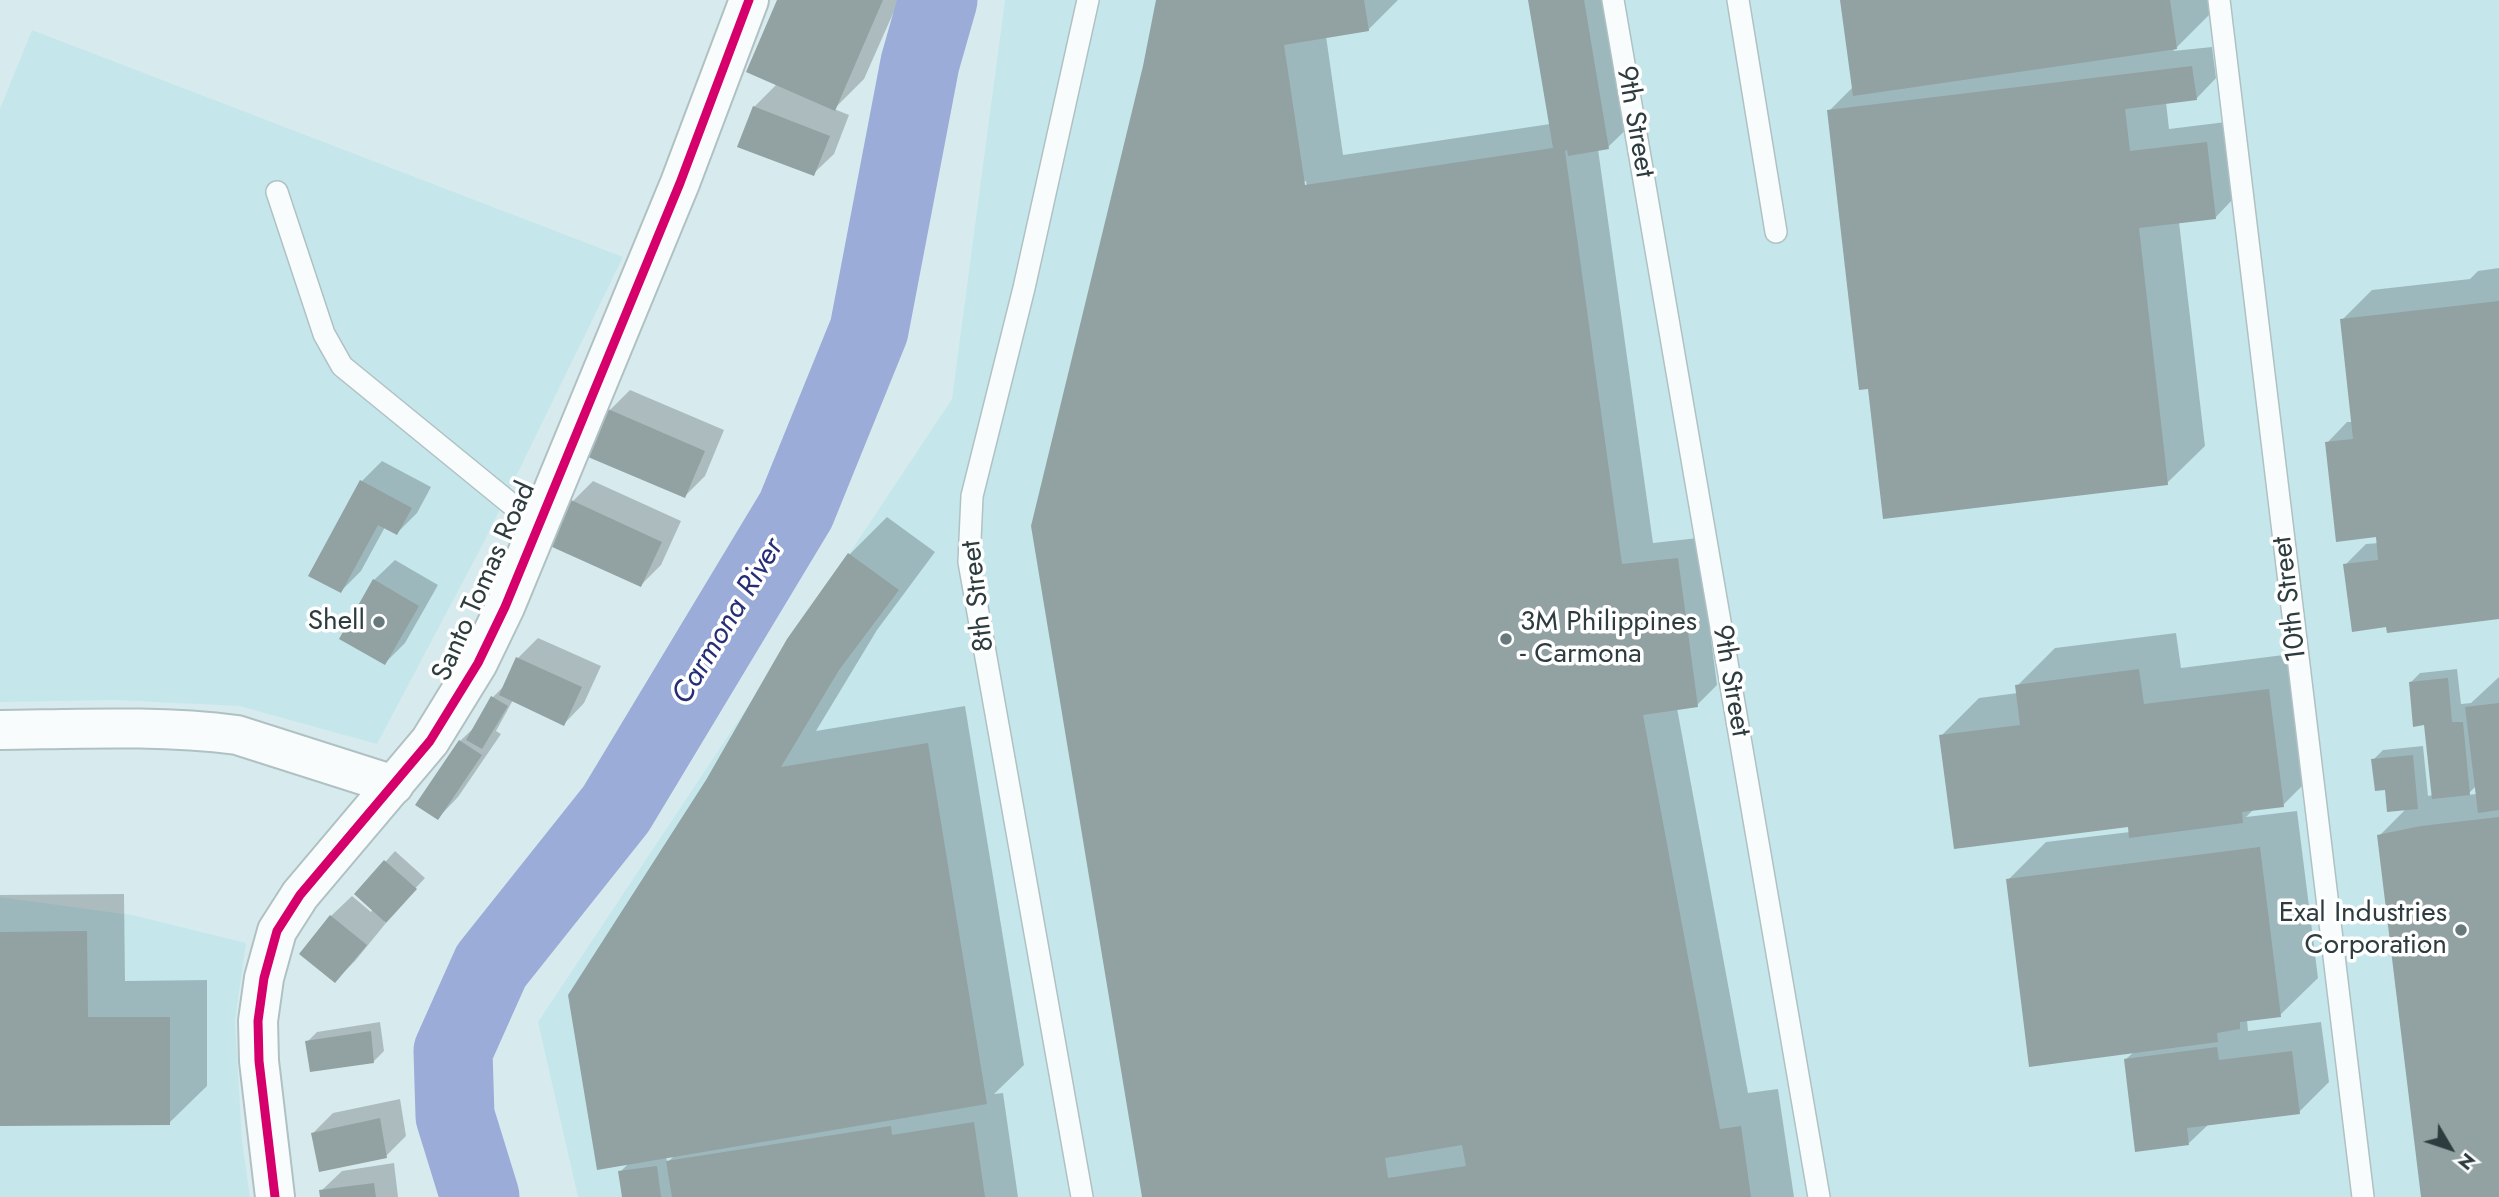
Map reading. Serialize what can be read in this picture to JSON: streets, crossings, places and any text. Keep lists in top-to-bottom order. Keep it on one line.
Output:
{"streets":{"street":["Santo Tomas Road"],"lane":["9th Street","8th Street","10th Street"]},"water":["Carmona River"],"places":["Shell","3M Philippines - Carmona","Exal Industries Corporation"],"north":"bottom right"}
